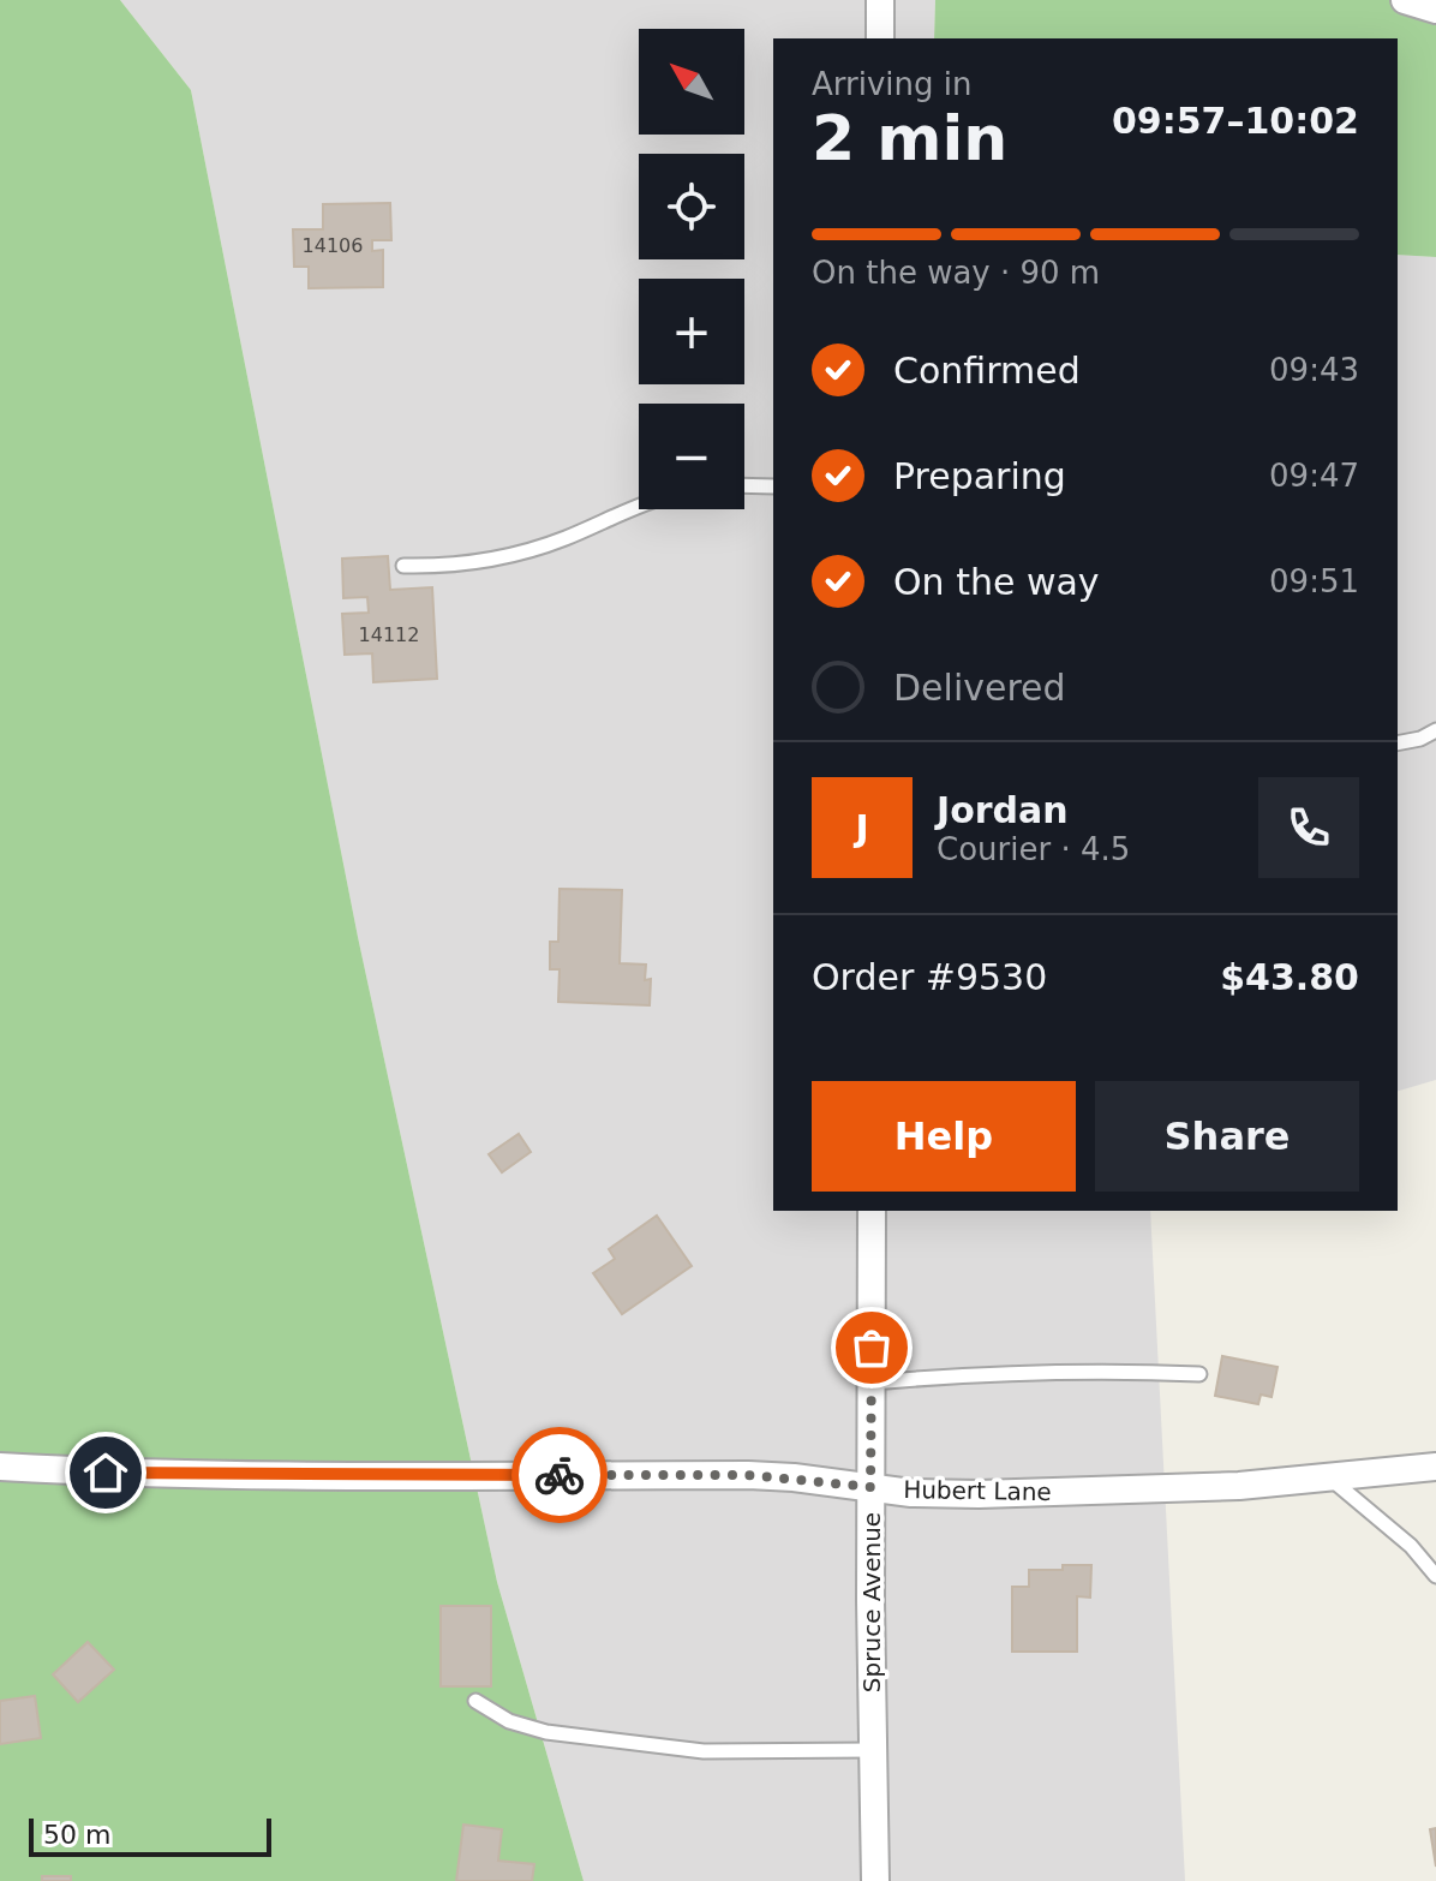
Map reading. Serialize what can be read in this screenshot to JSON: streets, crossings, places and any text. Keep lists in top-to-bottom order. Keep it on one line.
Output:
{"streets":{"street":["Hubert Lane","Spruce Avenue"]},"crossings":[["Hubert Lane","Spruce Avenue"]],"house_numbers":["14106","14112"],"scale_bar":"50 m","north":"top left","page":{"map_buttons":["+","−"],"heading":["2 min","Arriving in","09:57–10:02"],"panel":["Jordan","Courier · 4.5","Order #9530","$43.80"],"bar":"On the way · 90 m","list":[["Confirmed","09:43"],["Preparing","09:47"],["On the way","09:51"],"Delivered"],"round":"J","buttons":["Help","Share"],"scale":"50 m"}}
